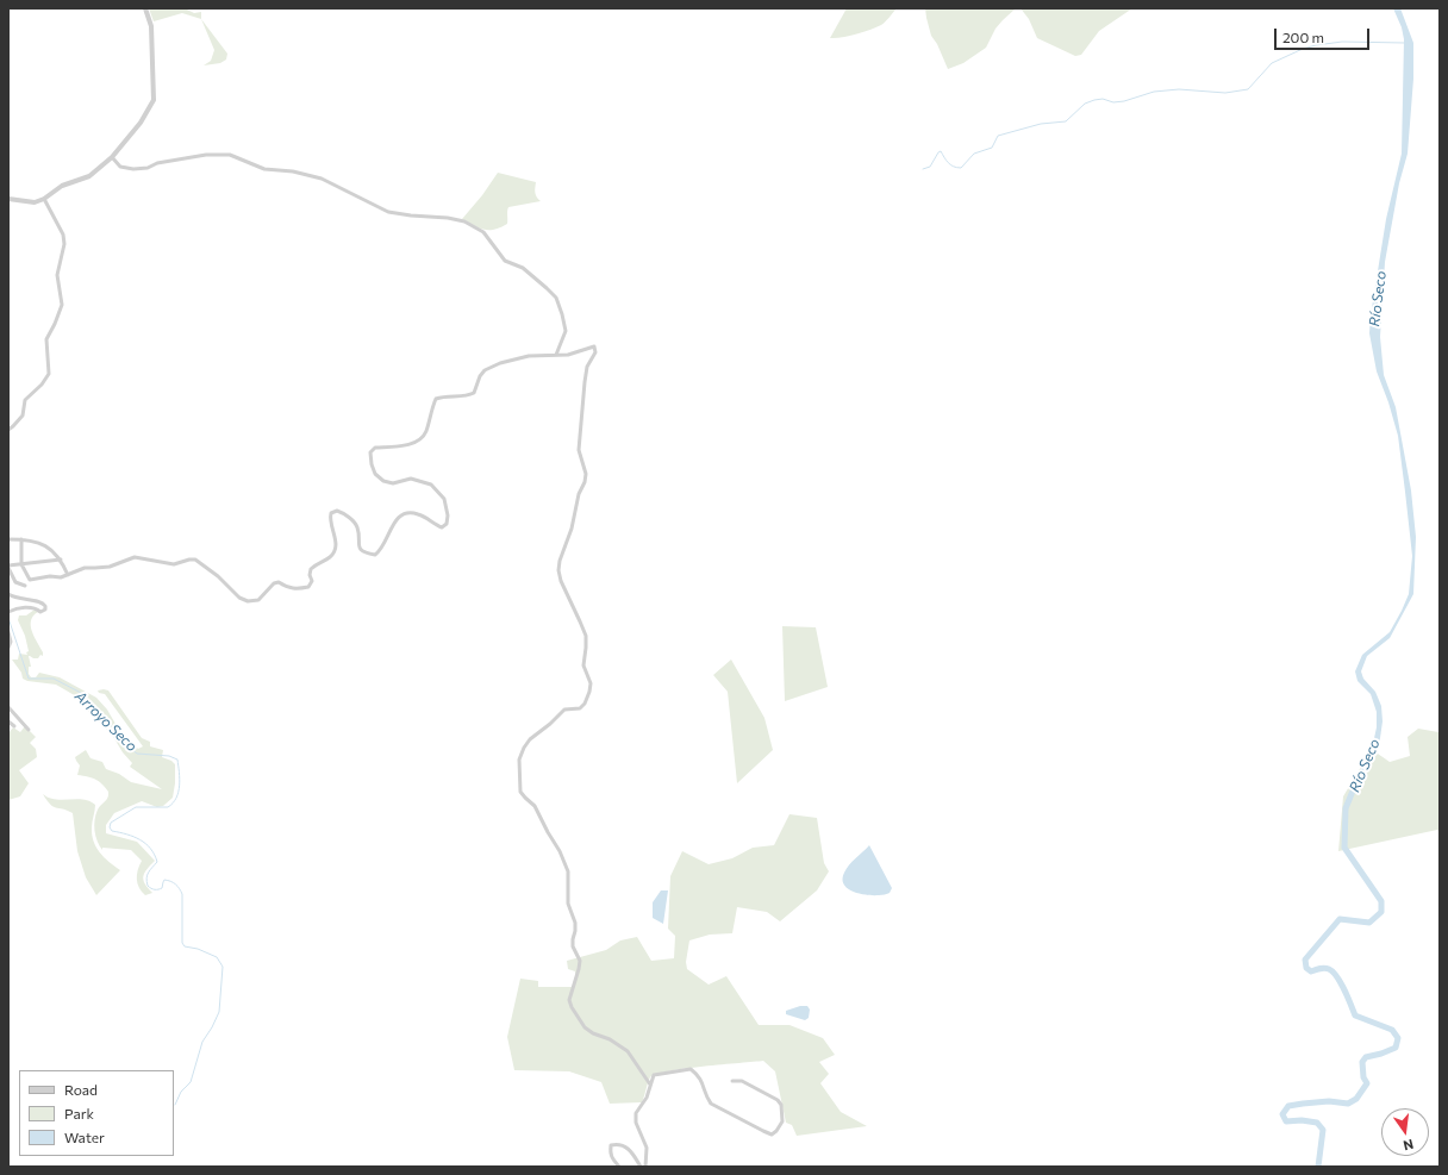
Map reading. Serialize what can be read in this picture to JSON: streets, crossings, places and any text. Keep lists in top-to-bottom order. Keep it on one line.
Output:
{"water":["Río Seco","Arroyo Seco"],"legend":["Road","Park","Water"],"scale_bar":"200 m","north":"bottom"}
